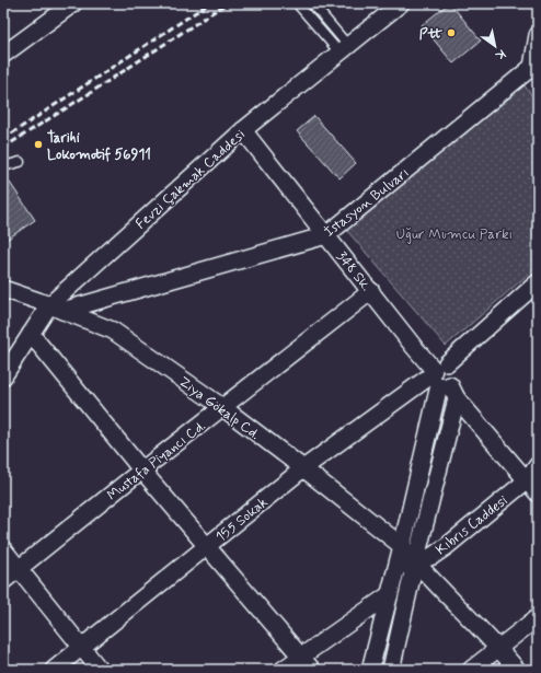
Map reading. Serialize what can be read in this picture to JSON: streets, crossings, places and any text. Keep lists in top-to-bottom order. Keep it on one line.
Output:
{"streets":{"street":["Fevzi Çakmak Caddesi","İstasyon Bulvarı","348 Sk.","Ziya Gökalp Cd.","Mustafa Piyancı Cd.","155 Sokak","Kıbrıs Caddesi"]},"crossings":[["Fevzi Çakmak Caddesi","İstasyon Bulvarı"],["Fevzi Çakmak Caddesi","348 Sk."],["Fevzi Çakmak Caddesi","Ziya Gökalp Cd."],["İstasyon Bulvarı","348 Sk."],["İstasyon Bulvarı","Ziya Gökalp Cd."],["348 Sk.","Mustafa Piyancı Cd."],["348 Sk.","155 Sokak"],["348 Sk.","Kıbrıs Caddesi"],["Ziya Gökalp Cd.","Mustafa Piyancı Cd."],["Ziya Gökalp Cd.","155 Sokak"],["Ziya Gökalp Cd.","Kıbrıs Caddesi"]],"parks":["Uğur Mumcu Parkı"],"places":["Ptt","Tarihi Lokomotif 56911"],"north":"bottom right"}
